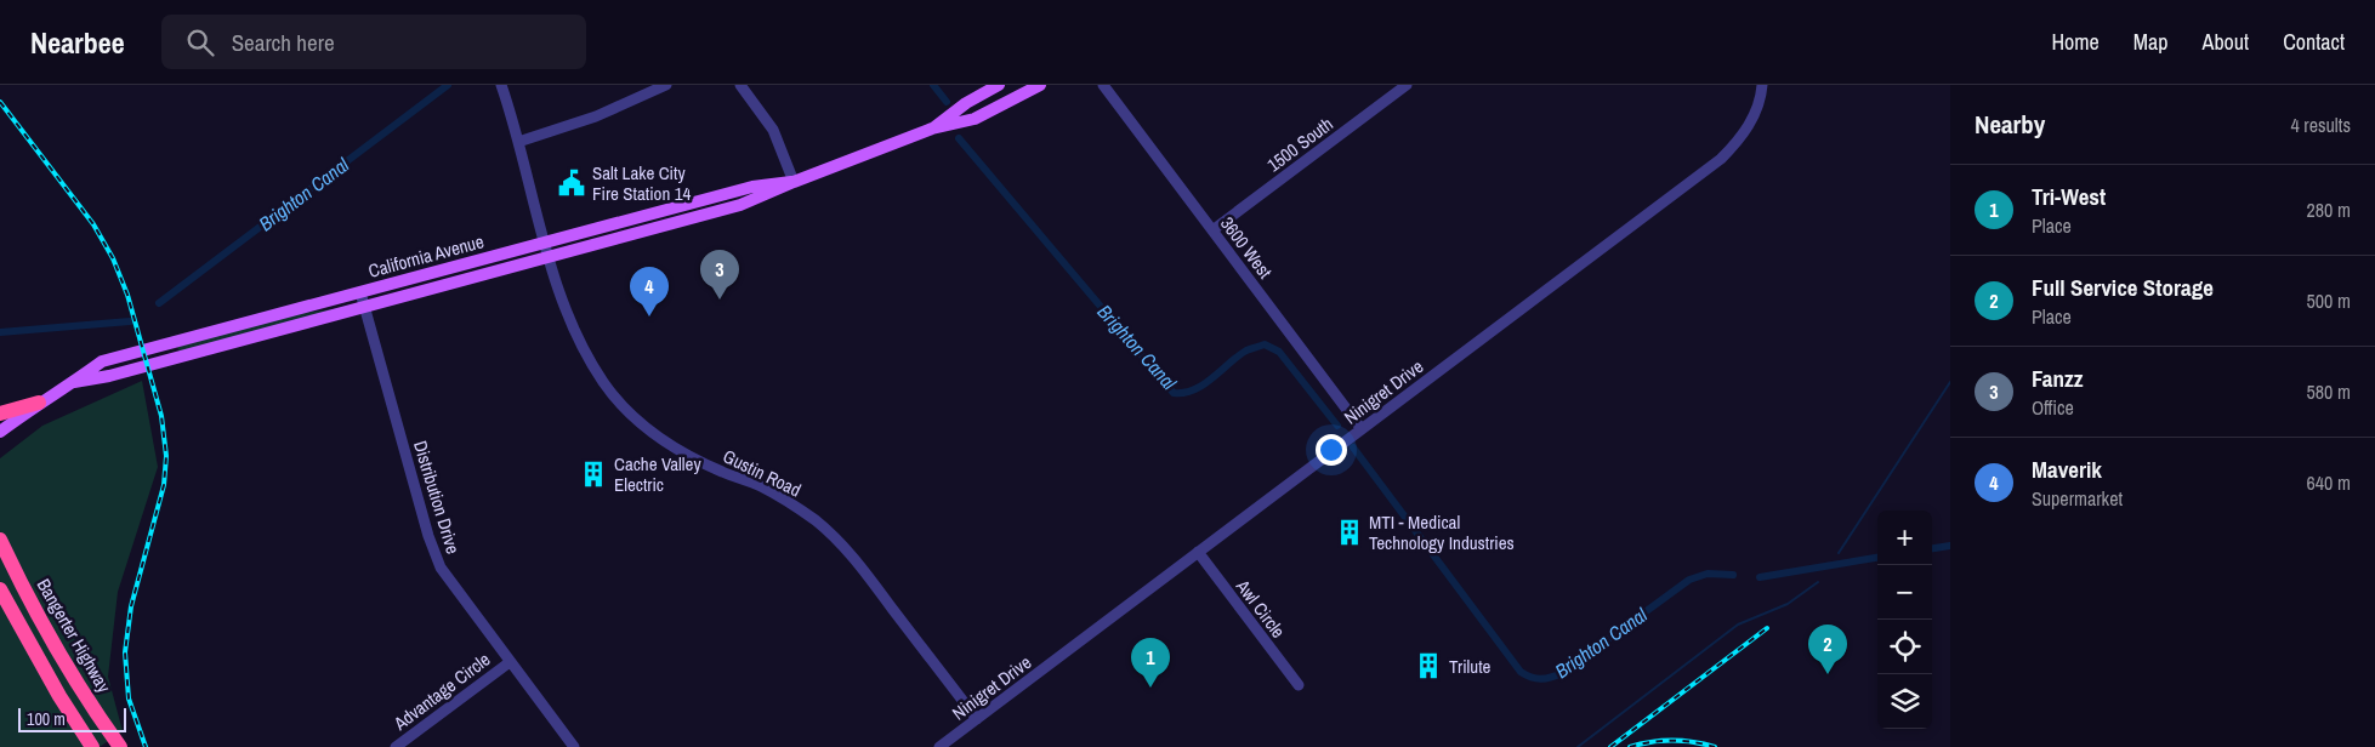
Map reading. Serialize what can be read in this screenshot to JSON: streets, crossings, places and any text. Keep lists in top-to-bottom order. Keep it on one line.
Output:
{"streets":{"highway":["Bangerter Highway"],"main road":["California Avenue"],"street":["1500 South","3600 West","Ninigret Drive","Gustin Road","Distribution Drive","Awl Circle","Advantage Circle"]},"crossings":[["1500 South","3600 West"],["3600 West","Ninigret Drive"],["California Avenue","Gustin Road"],["California Avenue","Distribution Drive"],["Ninigret Drive","Gustin Road"],["Ninigret Drive","Awl Circle"],["Distribution Drive","Advantage Circle"]],"water":["Brighton Canal"],"places":{"public building":["Salt Lake City Fire Station 14"],"building":["Cache Valley Electric","MTI - Medical Technology Industries","Trilute"]},"scale_bar":"100 m","page":{"header":"Nearbee","search":"Search here","nav":["Home","Map","About","Contact"],"heading":["Nearby","4 results"],"list":[{"mark":"1","name":"Tri-West","note":"Place","value":"280 m"},{"mark":"2","name":"Full Service Storage","note":"Place","value":"500 m"},{"mark":"3","name":"Fanzz","note":"Office","value":"580 m"},{"mark":"4","name":"Maverik","note":"Supermarket","value":"640 m"}],"pins":["3","4","2","1"],"map_buttons":["+","−"],"scale":"100 m"}}
